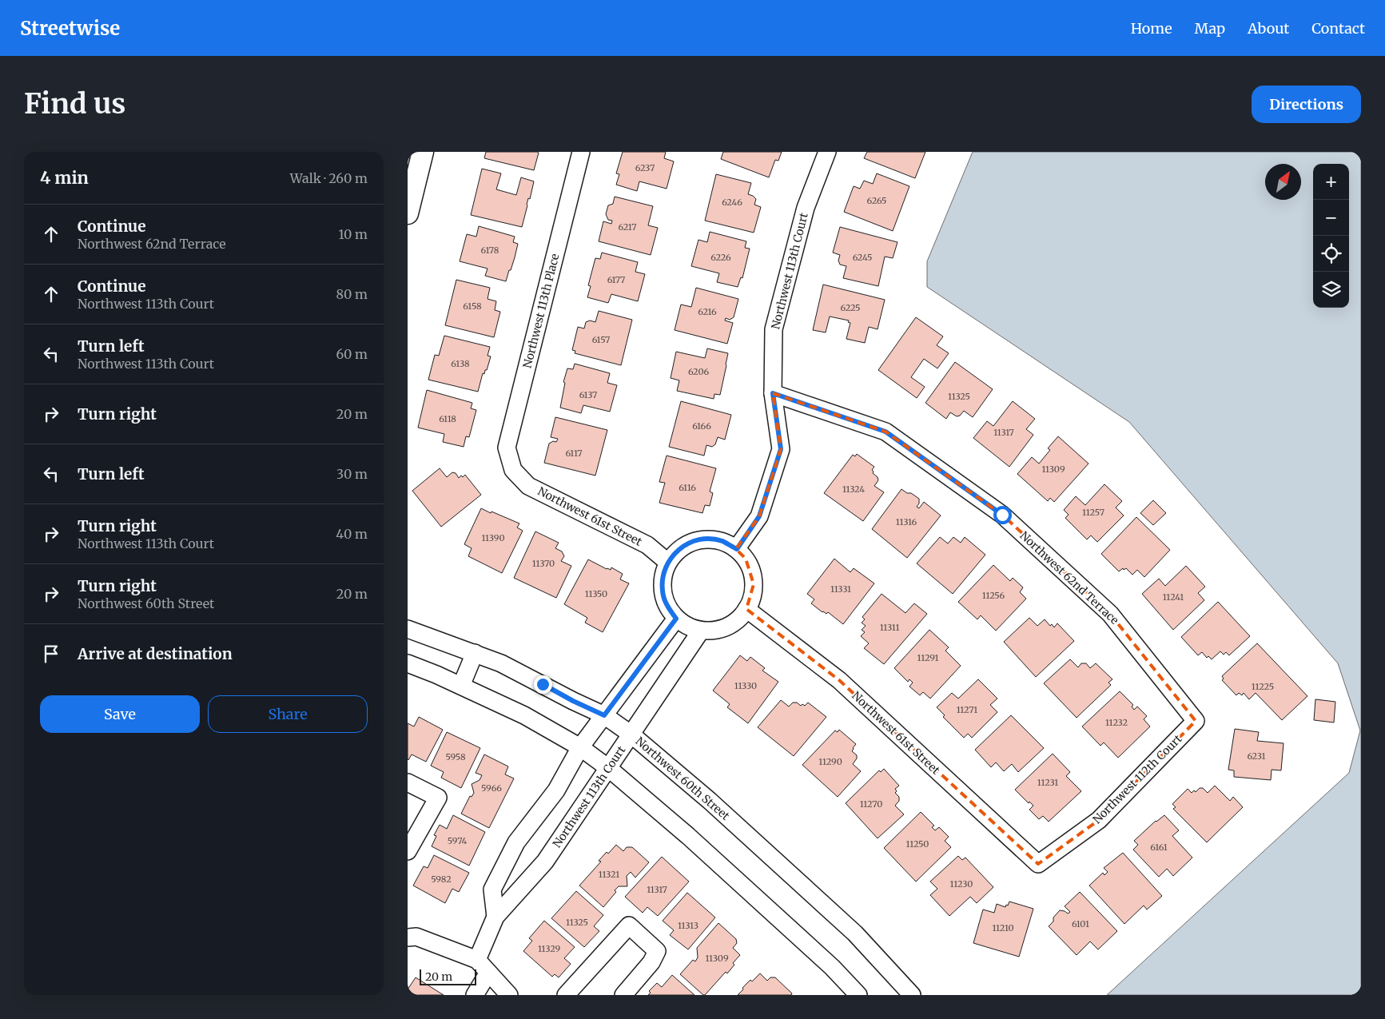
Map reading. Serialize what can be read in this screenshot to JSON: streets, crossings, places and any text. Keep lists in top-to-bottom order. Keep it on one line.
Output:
{"streets":{"street":["Northwest 113th Court","Northwest 113th Place","Northwest 61st Street","Northwest 62nd Terrace","Northwest 60th Street","Northwest 112th Court"]},"crossings":[["Northwest 113th Court","Northwest 61st Street"],["Northwest 113th Court","Northwest 62nd Terrace"],["Northwest 113th Court","Northwest 60th Street"],["Northwest 113th Place","Northwest 61st Street"],["Northwest 61st Street","Northwest 112th Court"],["Northwest 62nd Terrace","Northwest 112th Court"]],"house_numbers":["6237","6265","6246","6217","6178","6226","6245","6177","6158","6225","6216","6157","6138","6206","6137","11325","6118","6166","11317","6117","11309","6116","11324","11257","11316","11390","11370","11331","11350","11256","11241","11311","11291","11330","11225","11271","11232","6231","5958","11290","11231","5966","11270","5974","11250","6161","11321","5982","11230","11317","11325","6101","11313","11210","11329","11309"],"scale_bar":"20 m","north":"top right","page":{"header":"Streetwise","nav":["Home","Map","About","Contact"],"buttons":["Directions",["Save","Share"]],"title":"Find us","heading":["4 min","Walk · 260 m"],"map_buttons":["+","−"],"list":[["Continue","Northwest 62nd Terrace","10 m"],["Continue","Northwest 113th Court","80 m"],["Turn left","Northwest 113th Court","60 m"],["Turn right","20 m"],["Turn left","30 m"],["Turn right","Northwest 113th Court","40 m"],["Turn right","Northwest 60th Street","20 m"],"Arrive at destination"],"scale":"20 m"}}
